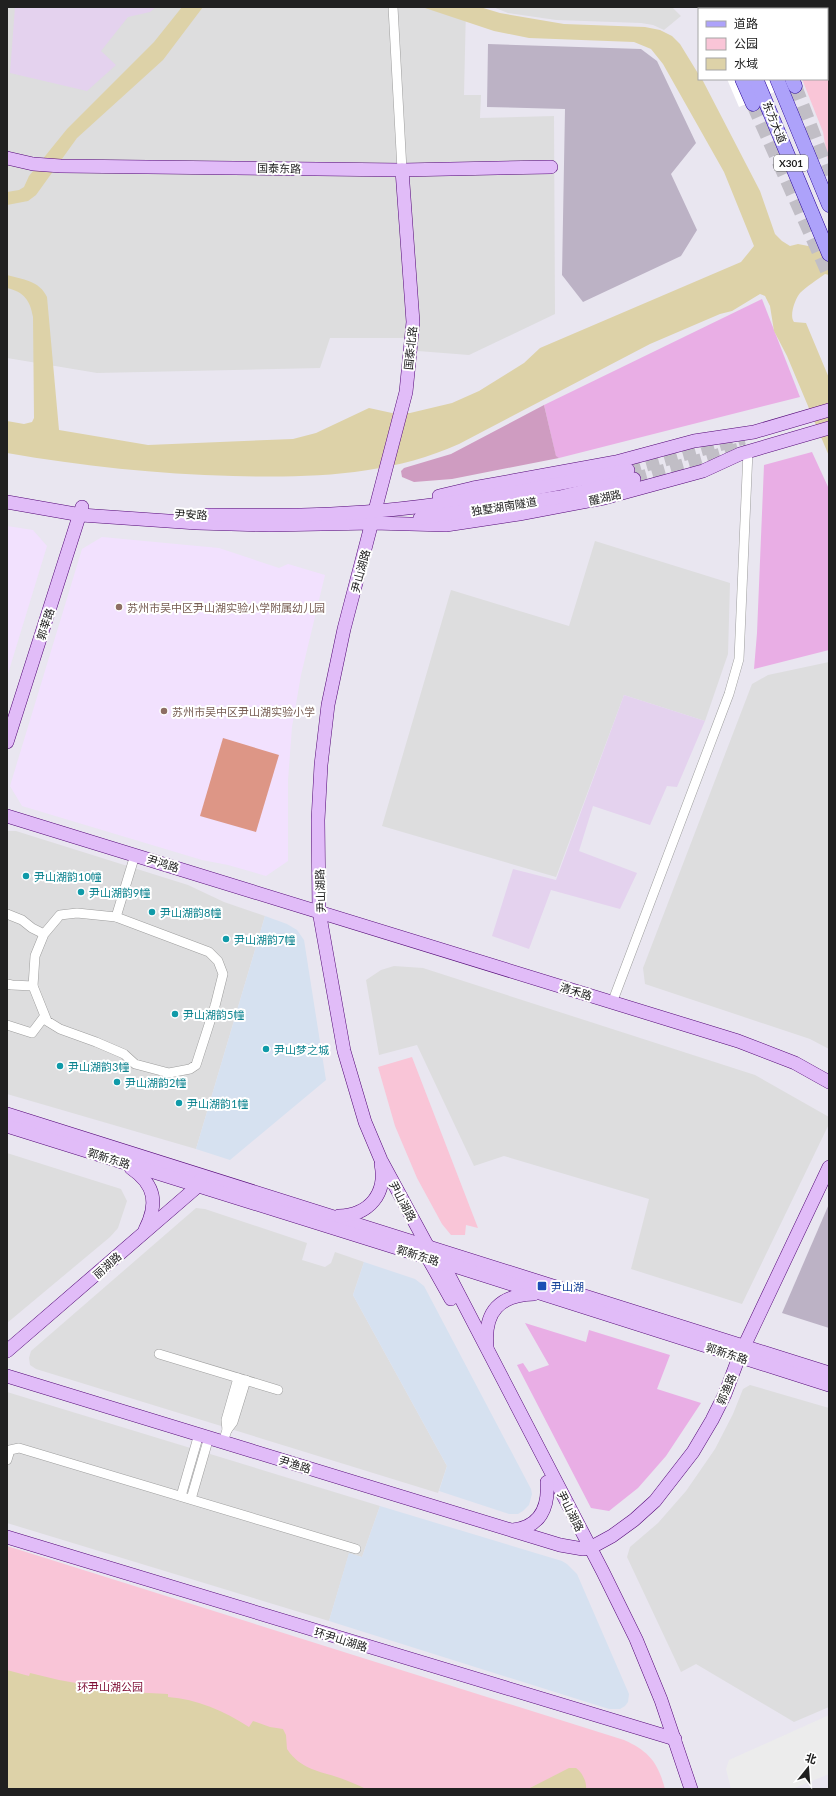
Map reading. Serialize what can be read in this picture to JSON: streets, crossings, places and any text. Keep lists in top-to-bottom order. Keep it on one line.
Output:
{"streets":{"main road":["东方大道","X301"],"street":["国泰东路","国泰北路","醒湖路","独墅湖南隧道","尹安路","尹山湖路","郭莘路","尹鸿路","清禾路","郭新东路","丽湖路","郭渔路","尹渔路","环尹山湖路"]},"crossings":[["国泰东路","国泰北路"],["国泰北路","醒湖路"],["国泰北路","独墅湖南隧道"],["国泰北路","尹安路"],["国泰北路","尹山湖路"],["醒湖路","独墅湖南隧道"],["醒湖路","尹安路"],["醒湖路","尹山湖路"],["独墅湖南隧道","尹安路"],["独墅湖南隧道","尹山湖路"],["尹安路","尹山湖路"],["尹安路","郭莘路"],["尹山湖路","尹鸿路"],["尹山湖路","清禾路"],["尹山湖路","郭新东路"],["尹山湖路","郭渔路"],["尹山湖路","尹渔路"],["尹山湖路","环尹山湖路"],["尹鸿路","清禾路"],["郭新东路","丽湖路"],["郭新东路","郭渔路"],["郭渔路","尹渔路"]],"parks":["环尹山湖公园"],"places":{"other":["苏州市吴中区尹山湖实验小学附属幼儿园","苏州市吴中区尹山湖实验小学","尹山湖韵10幢","尹山湖韵9幢","尹山湖韵8幢","尹山湖韵7幢","尹山湖韵5幢","尹山梦之城","尹山湖韵3幢","尹山湖韵2幢","尹山湖韵1幢"],"transit":["尹山湖"]},"legend":["道路","公园","水域"],"north":"top"}
